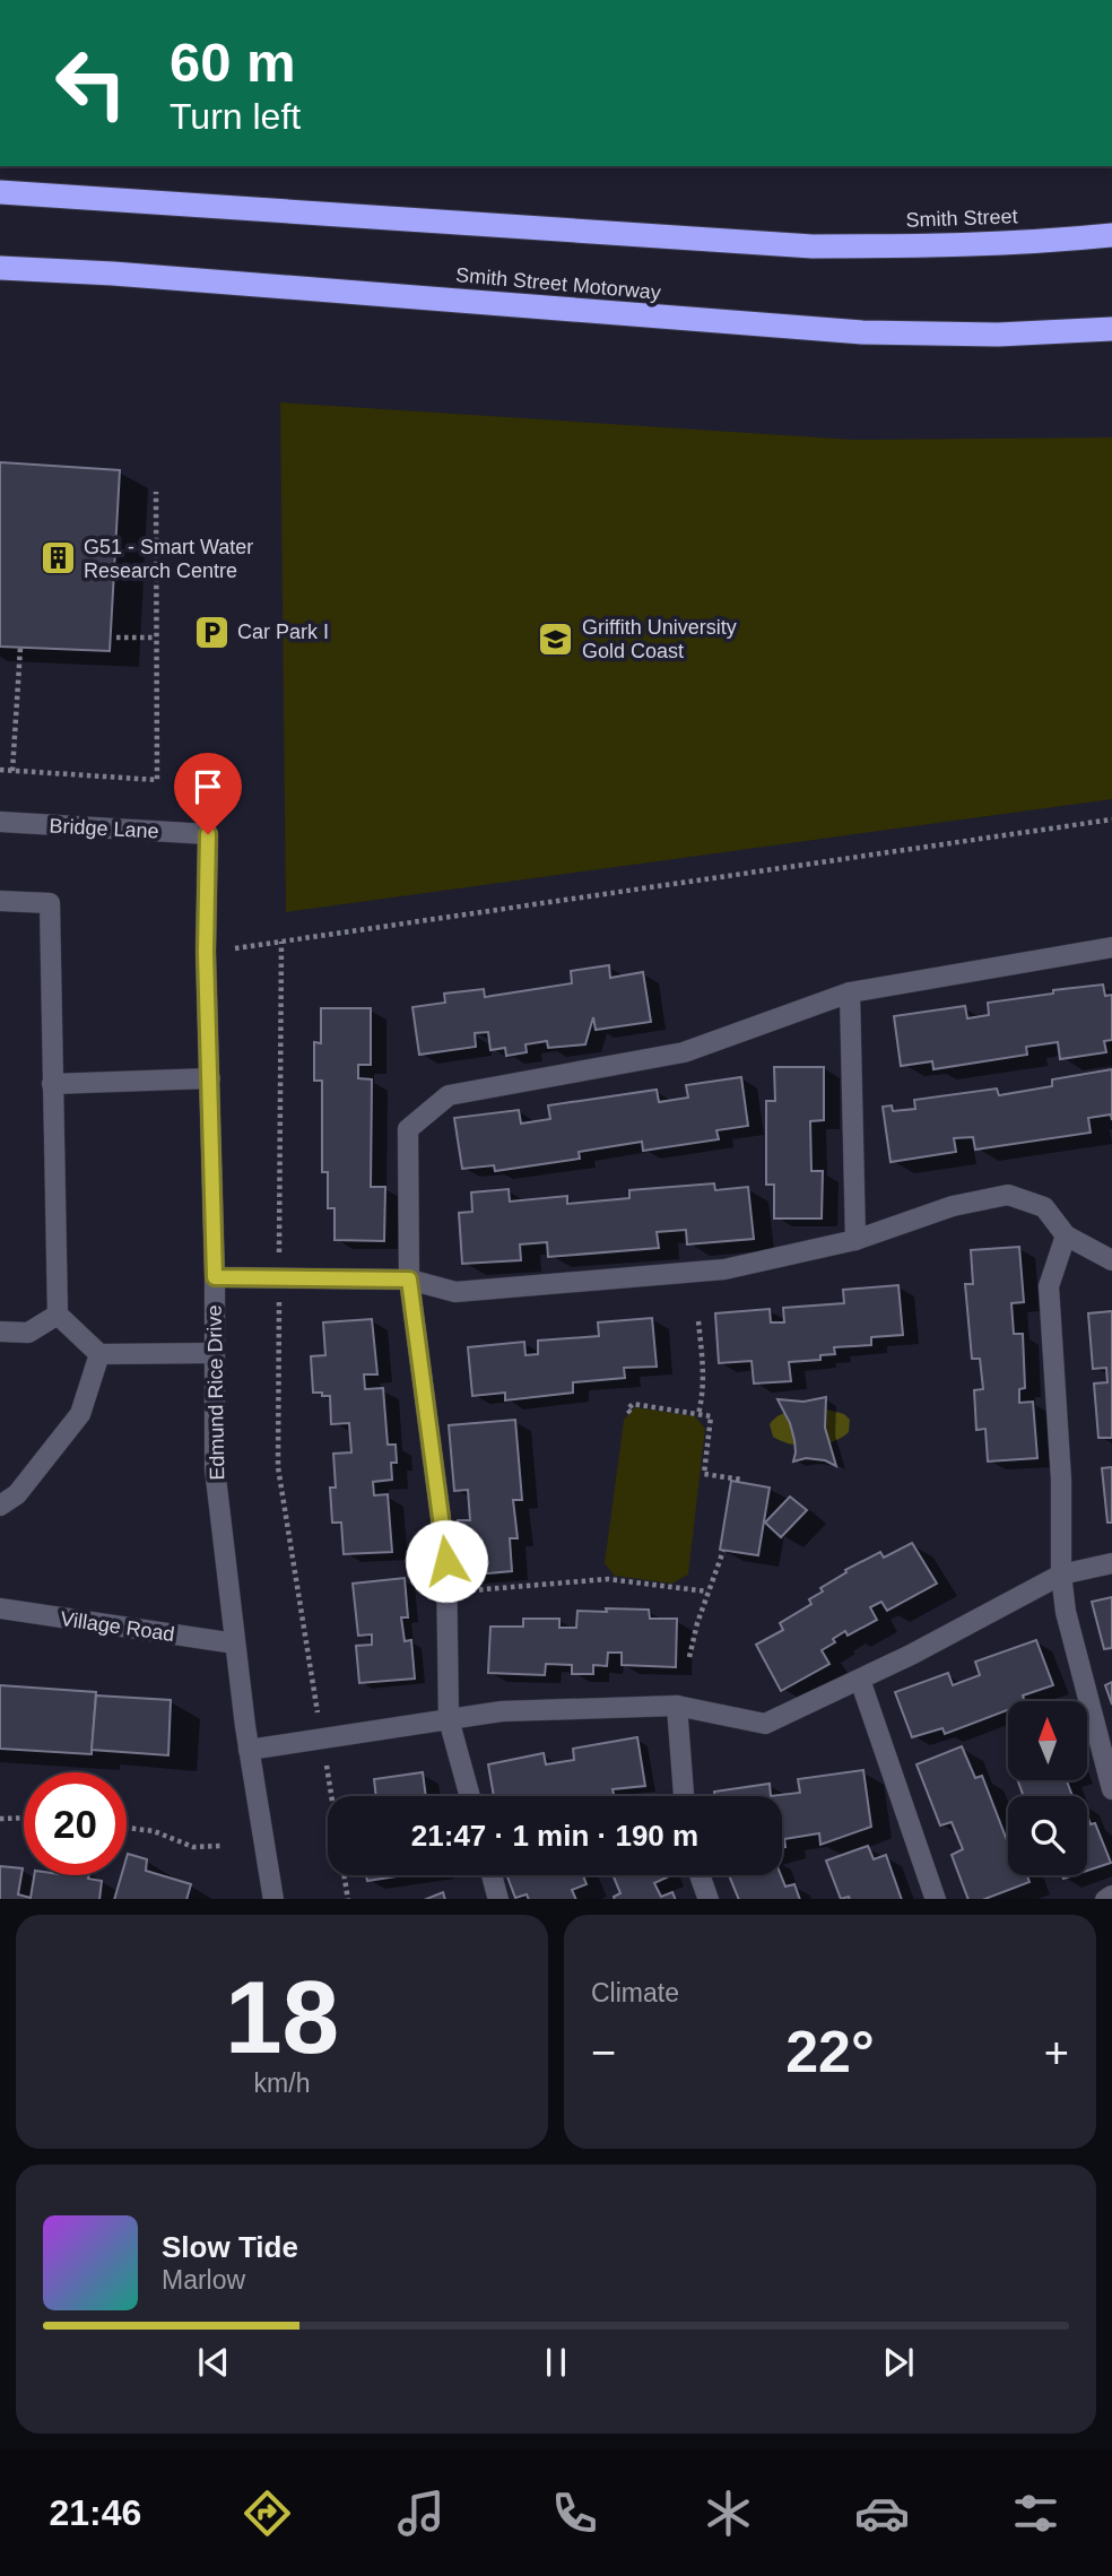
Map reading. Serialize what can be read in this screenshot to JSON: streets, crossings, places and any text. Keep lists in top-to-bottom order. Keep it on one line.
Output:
{"streets":{"highway":["Smith Street","Smith Street Motorway"],"street":["Bridge Lane","Edmund Rice Drive","Village Road"]},"crossings":[["Bridge Lane","Edmund Rice Drive"],["Edmund Rice Drive","Village Road"]],"places":{"building":["G51 - Smart Water Research Centre"],"parking":["Car Park I"],"school or university":["Griffith University Gold Coast"]},"north":"top","page":{"turn":["60 m","Turn left"],"limit":"20","trip":"21:47 · 1 min · 190 m","tile":[["18","km/h"],"Climate"],"heat":["−","22°","+"],"song":["Slow Tide","Marlow"],"tabs":"21:46"}}
